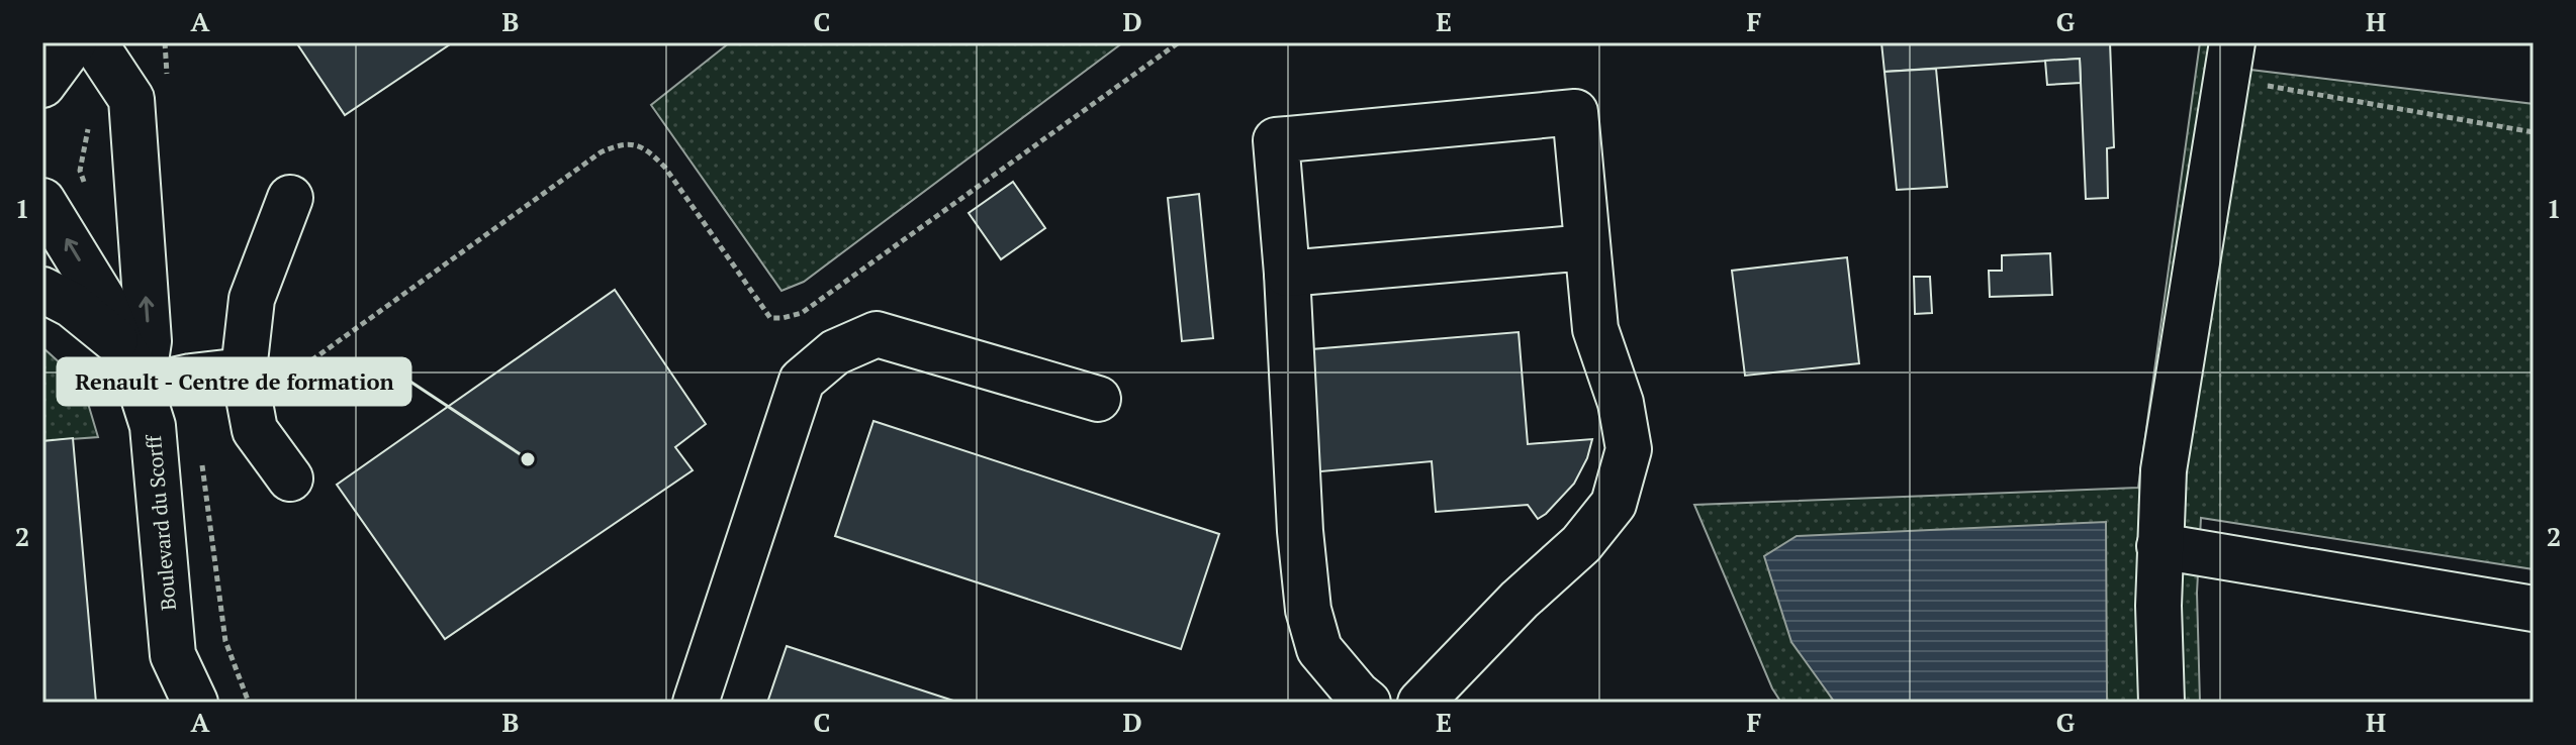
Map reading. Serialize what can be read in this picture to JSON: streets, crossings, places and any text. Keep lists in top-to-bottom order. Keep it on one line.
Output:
{"streets":{"street":["Boulevard du Scorff"]},"places":["Renault - Centre de formation"],"grid":{"columns":["A","B","C","D","E","F","G","H"],"rows":["1","2"]}}
